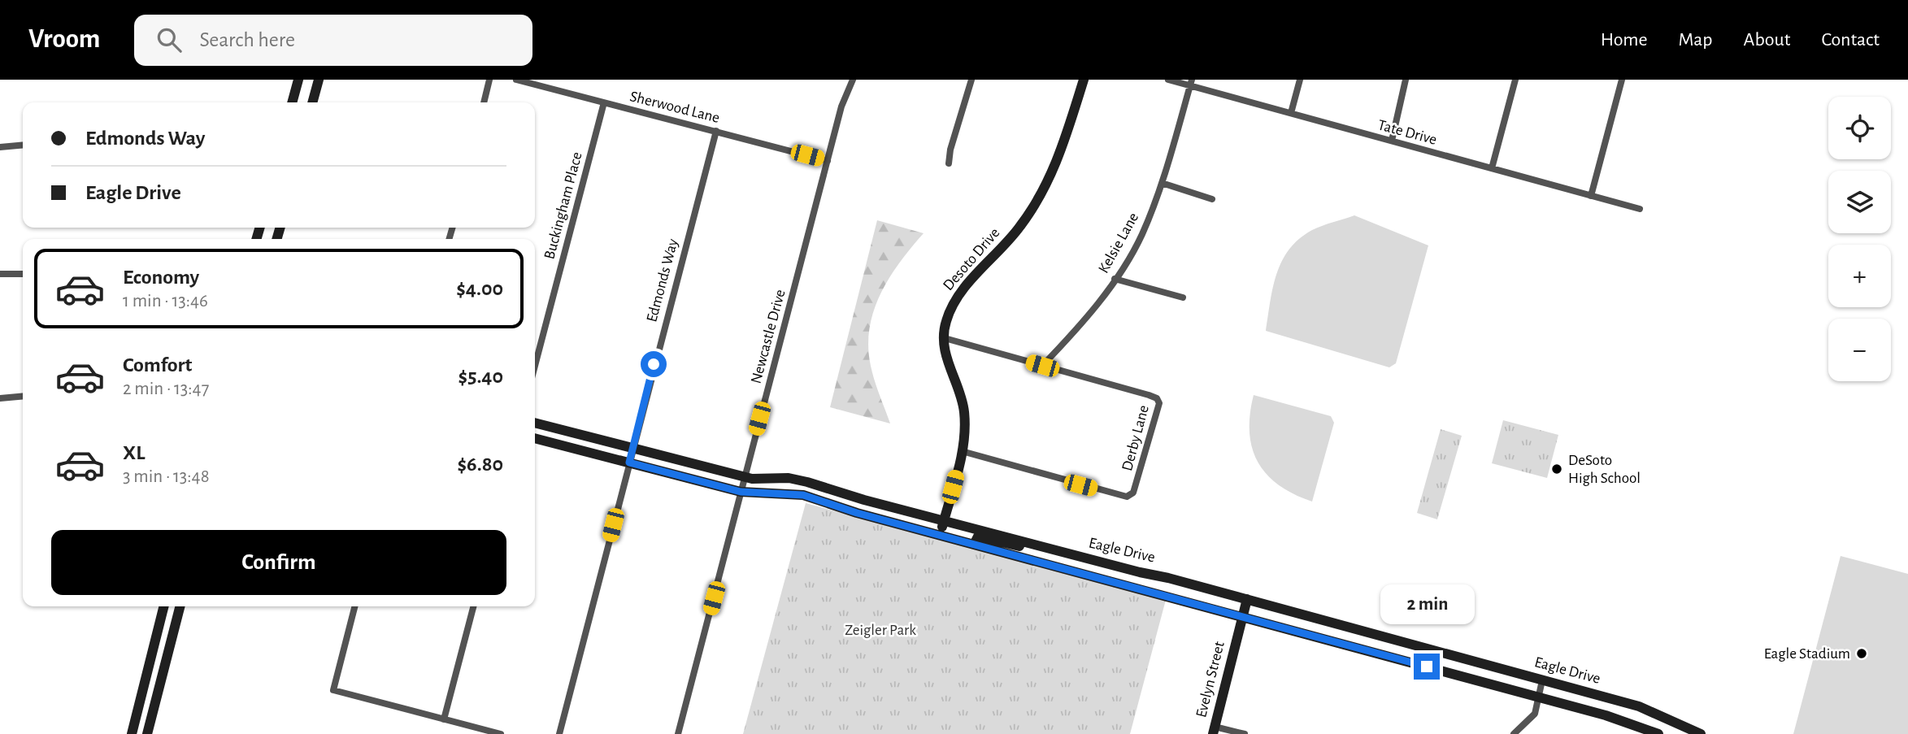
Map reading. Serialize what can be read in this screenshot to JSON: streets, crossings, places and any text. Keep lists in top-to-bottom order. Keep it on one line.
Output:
{"streets":{"street":["Sherwood Lane","Tate Drive","Buckingham Place","Kelsie Lane","Desoto Drive","Edmonds Way","Newcastle Drive","Derby Lane","Eagle Drive","Evelyn Street"]},"crossings":[["Sherwood Lane","Buckingham Place"],["Sherwood Lane","Edmonds Way"],["Sherwood Lane","Newcastle Drive"],["Tate Drive","Kelsie Lane"],["Kelsie Lane","Derby Lane"],["Desoto Drive","Derby Lane"],["Desoto Drive","Eagle Drive"],["Edmonds Way","Eagle Drive"],["Newcastle Drive","Eagle Drive"],["Eagle Drive","Evelyn Street"]],"parks":["Zeigler Park"],"places":["DeSoto High School","Eagle Stadium"],"page":{"header":"Vroom","search":"Search here","nav":["Home","Map","About","Contact"],"map_buttons":["+","−"],"banner":["Edmonds Way","Eagle Drive"],"list":[{"name":"Economy","note":"1 min · 13:46","value":"$4.00"},{"name":"Comfort","note":"2 min · 13:47","value":"$5.40"},{"name":"XL","note":"3 min · 13:48","value":"$6.80"}],"buttons":"Confirm","bubble":"2 min"}}
